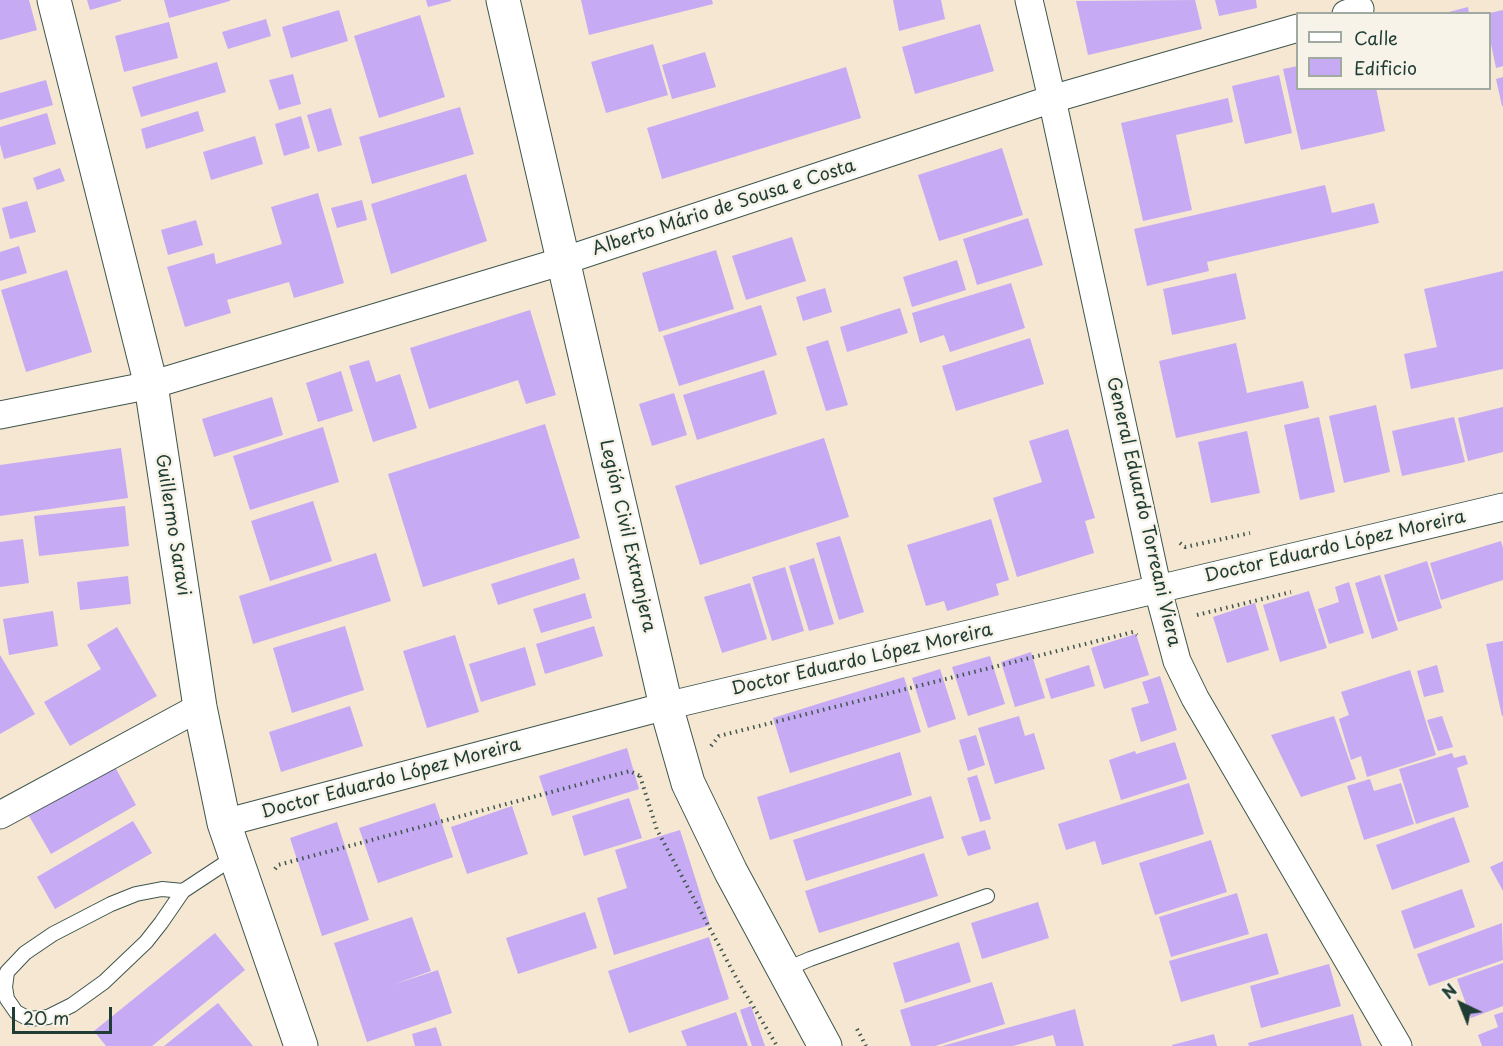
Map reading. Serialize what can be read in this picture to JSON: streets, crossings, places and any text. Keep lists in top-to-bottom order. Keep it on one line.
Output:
{"streets":{"street":["Alberto Mário de Sousa e Costa","General Eduardo Torreani Viera","Guillermo Saravi","Legión Civil Extranjera","Doctor Eduardo López Moreira"]},"crossings":[["Alberto Mário de Sousa e Costa","General Eduardo Torreani Viera"],["Alberto Mário de Sousa e Costa","Guillermo Saravi"],["Alberto Mário de Sousa e Costa","Legión Civil Extranjera"],["General Eduardo Torreani Viera","Doctor Eduardo López Moreira"],["Guillermo Saravi","Doctor Eduardo López Moreira"],["Legión Civil Extranjera","Doctor Eduardo López Moreira"]],"legend":["Calle","Edificio"],"scale_bar":"20 m","north":"top left"}
